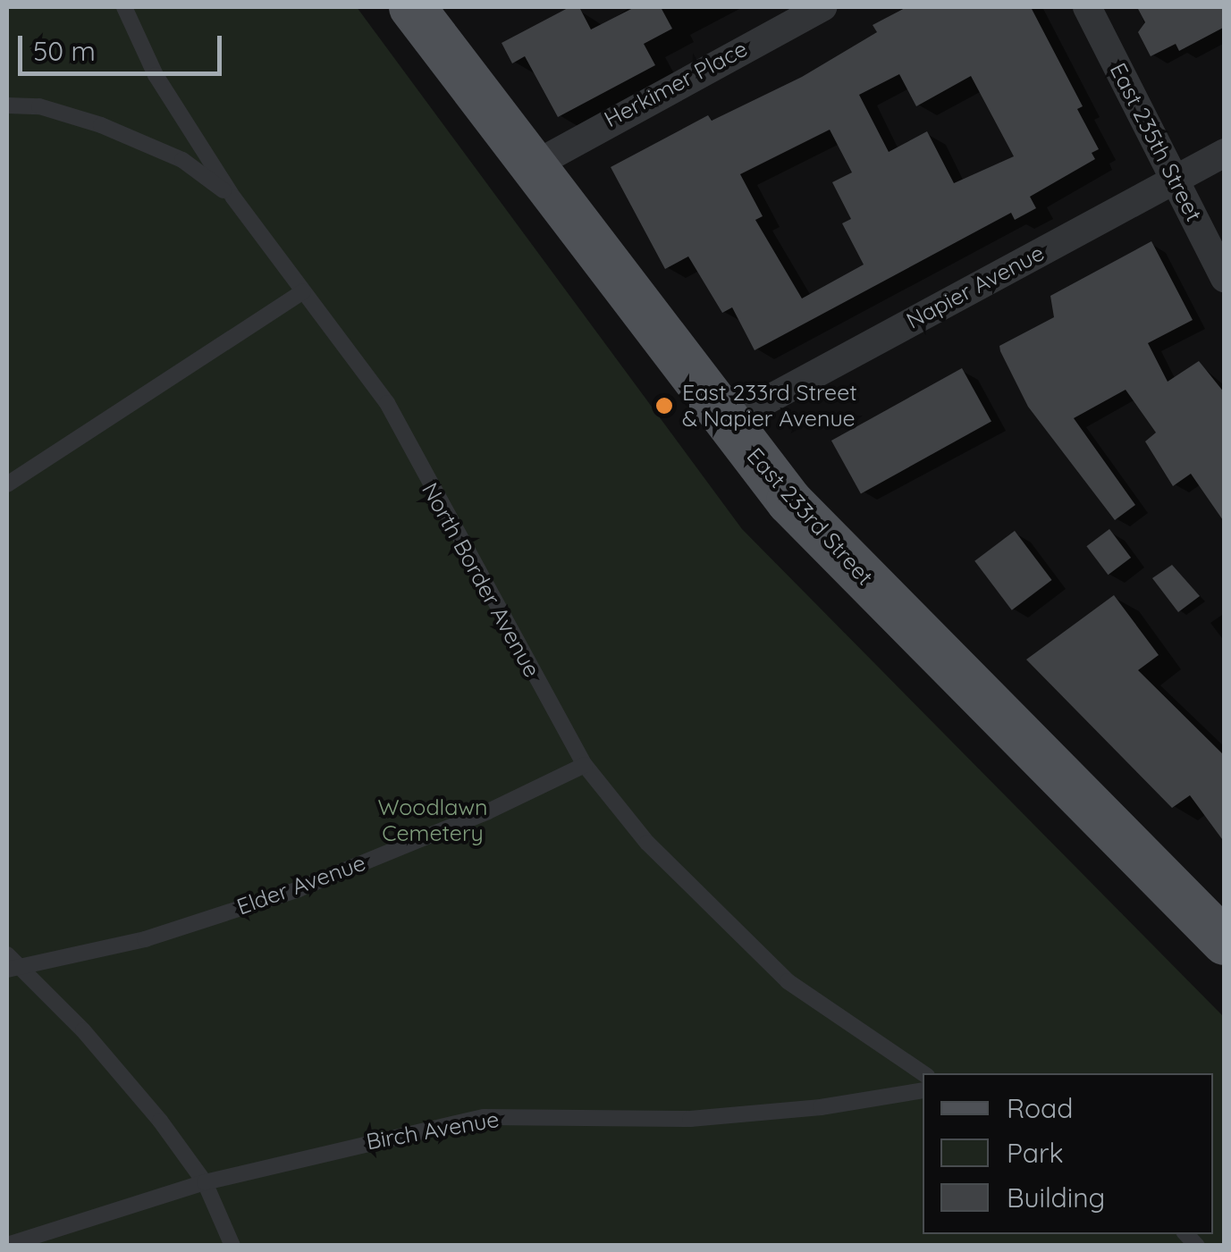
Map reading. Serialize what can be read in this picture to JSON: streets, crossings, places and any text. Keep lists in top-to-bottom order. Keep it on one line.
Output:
{"streets":{"main road":["East 233rd Street"],"street":["Herkimer Place","East 235th Street","Napier Avenue"],"lane":["North Border Avenue","Elder Avenue","Birch Avenue"]},"crossings":[["Herkimer Place","East 233rd Street"],["East 235th Street","Napier Avenue"],["Napier Avenue","East 233rd Street"],["North Border Avenue","Elder Avenue"]],"parks":["Woodlawn Cemetery"],"places":["East 233rd Street & Napier Avenue"],"legend":["Road","Park","Building"],"scale_bar":"50 m"}
